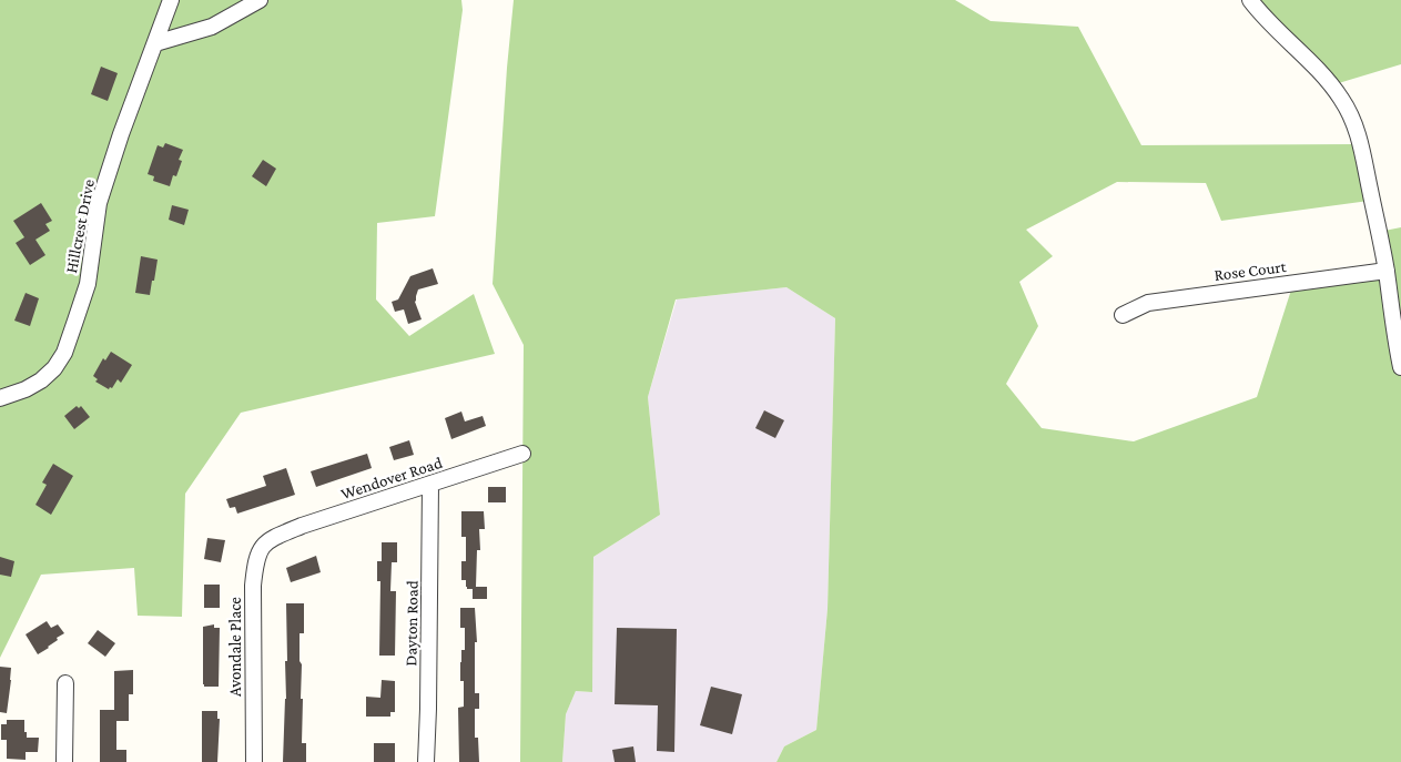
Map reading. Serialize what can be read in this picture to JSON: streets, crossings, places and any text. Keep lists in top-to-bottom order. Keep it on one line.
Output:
{"streets":{"street":["Hillcrest Drive","Rose Court","Wendover Road","Dayton Road","Avondale Place"]},"crossings":[["Wendover Road","Dayton Road"],["Wendover Road","Avondale Place"]]}
